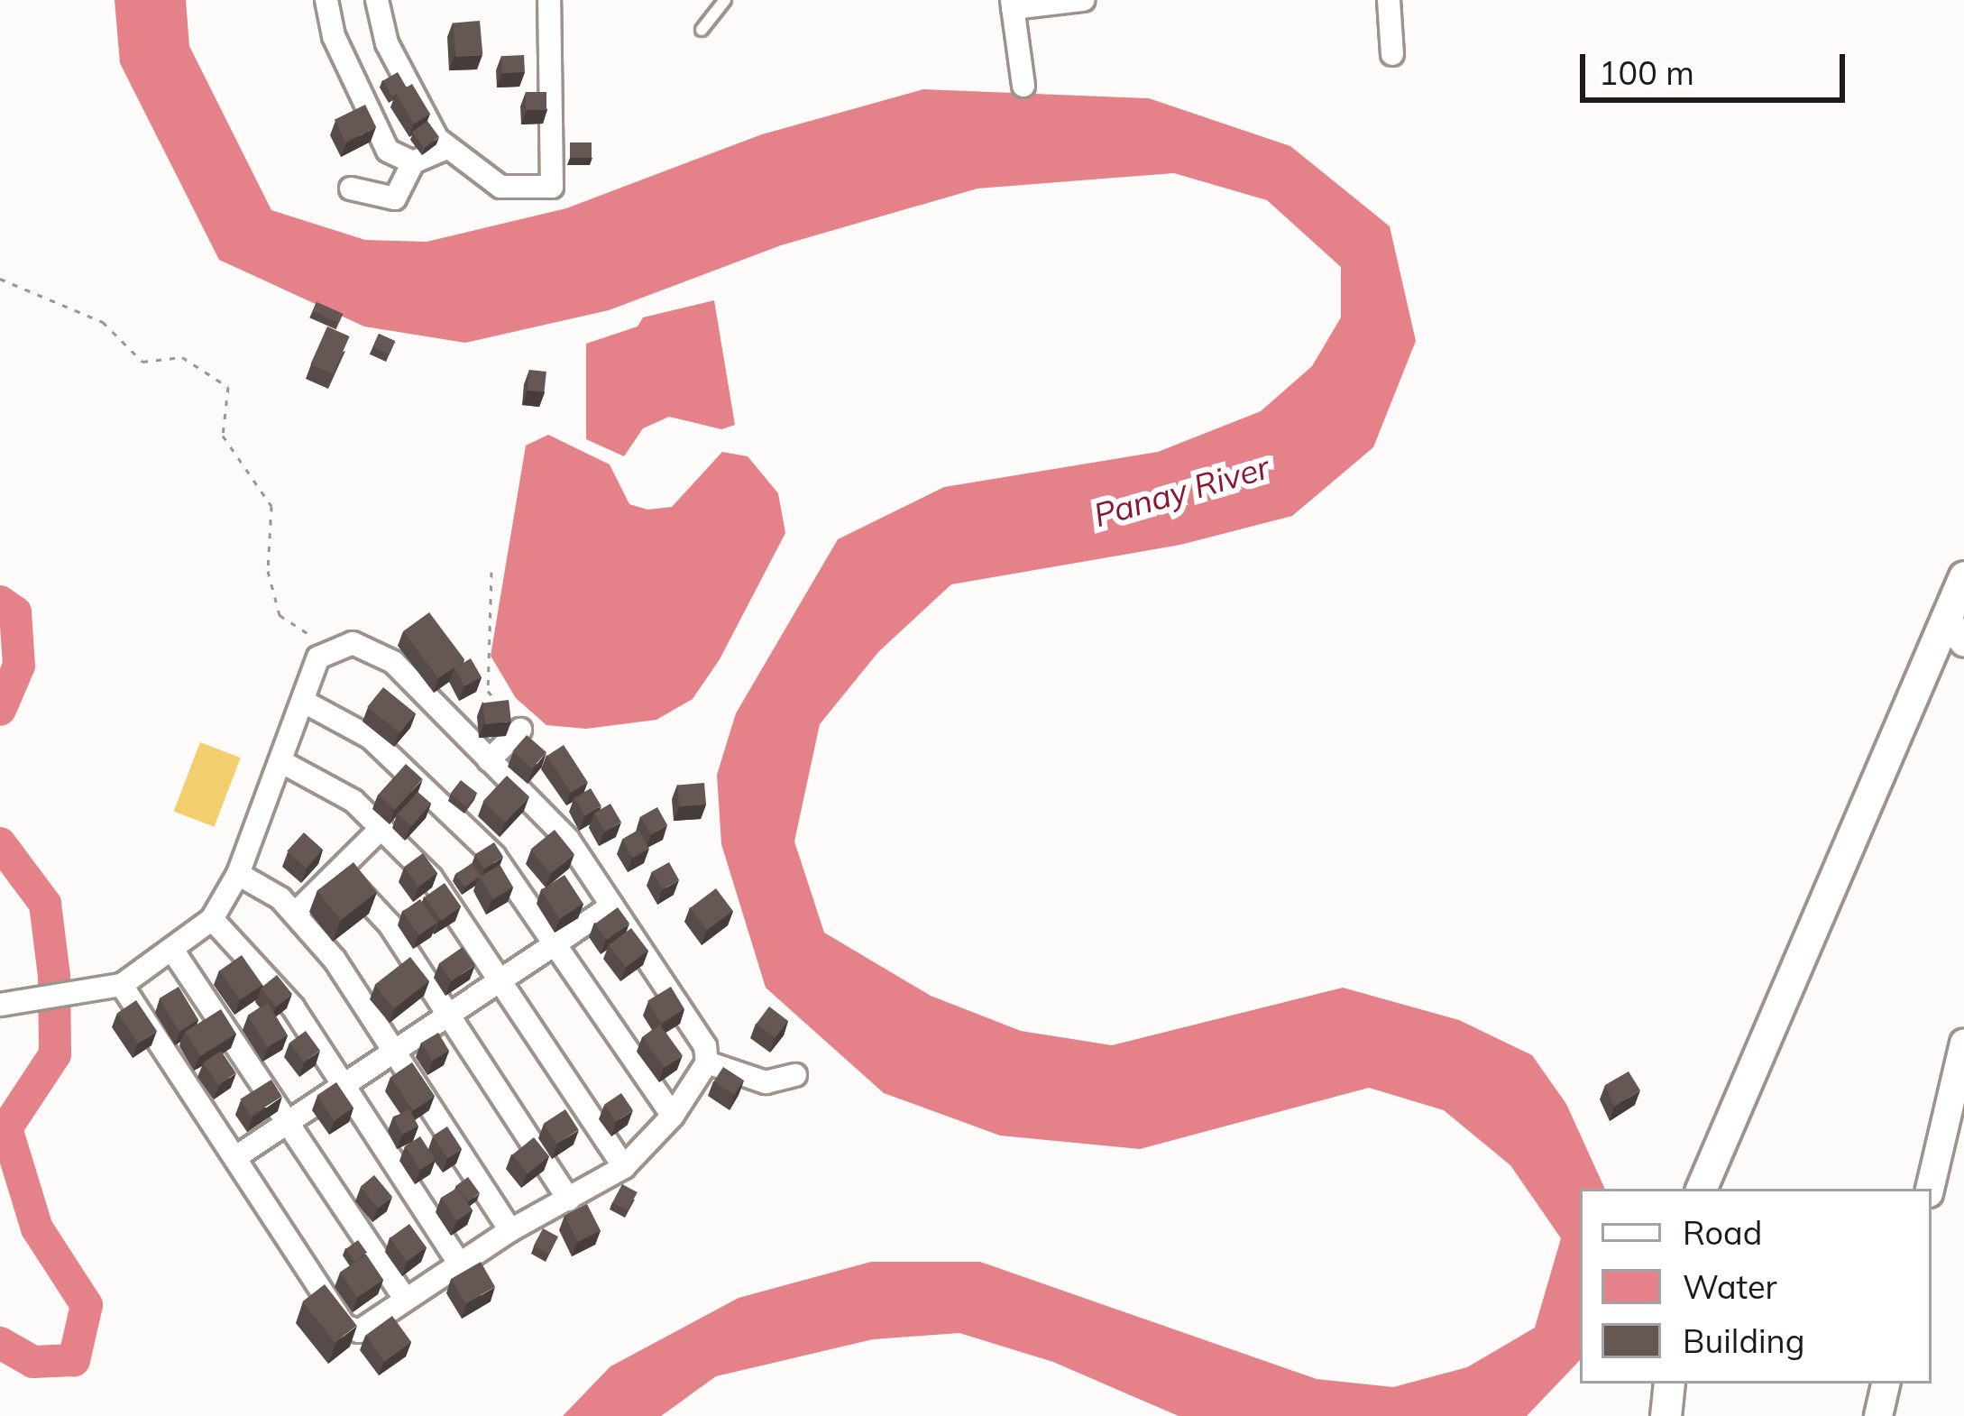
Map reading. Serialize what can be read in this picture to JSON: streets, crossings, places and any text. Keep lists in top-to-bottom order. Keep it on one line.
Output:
{"water":["Panay River"],"legend":["Road","Water","Building"],"scale_bar":"100 m"}
